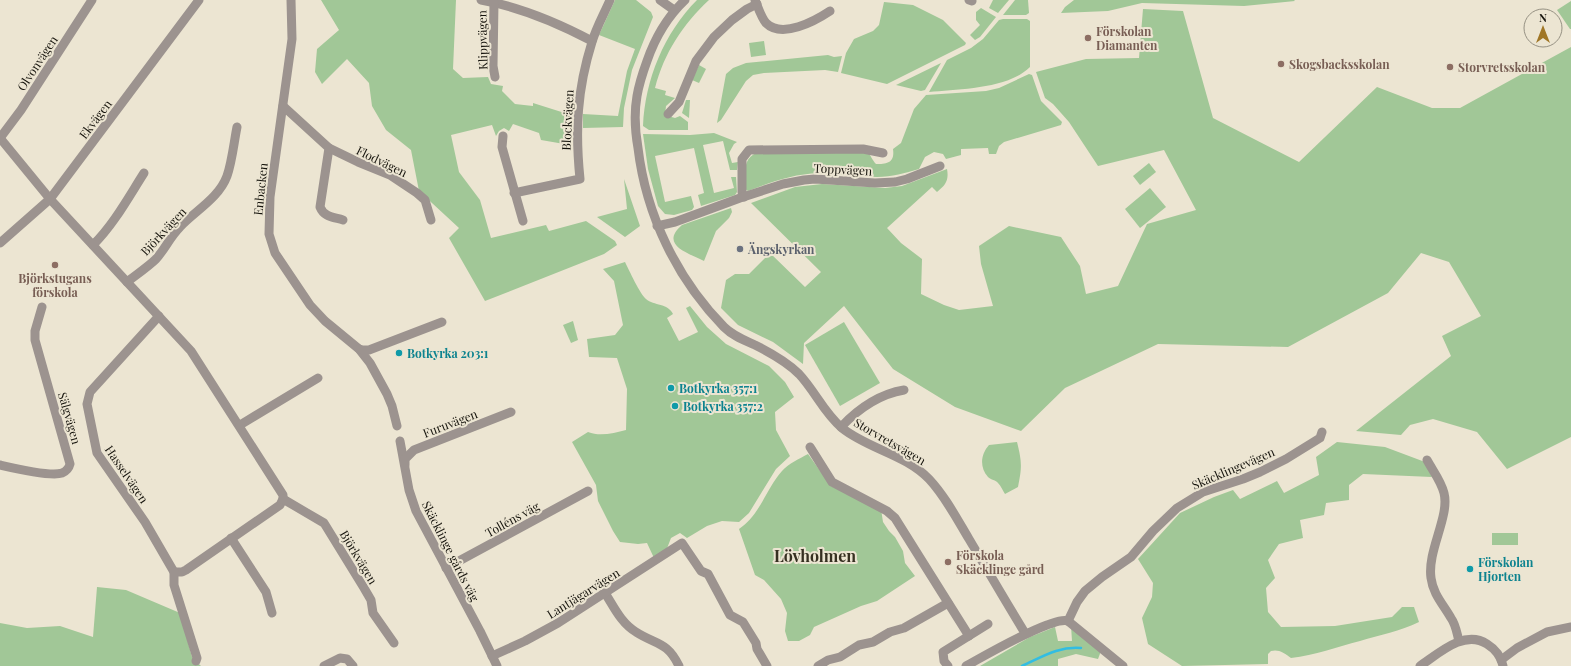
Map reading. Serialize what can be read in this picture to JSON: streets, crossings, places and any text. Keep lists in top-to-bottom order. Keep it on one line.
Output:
{"streets":{"street":["Klippvägen","Olvonvägen","Ekvägen","Blockvägen","Flodvägen","Toppvägen","Enbacken","Björkvägen","Sälgvägen","Furuvägen","Storvretsvägen","Skäcklingevägen","Hasselvägen","Tolléns väg","Skäcklinge gårds väg","Lantjägarvägen"]},"crossings":[["Klippvägen","Blockvägen"],["Flodvägen","Enbacken"],["Toppvägen","Storvretsvägen"],["Furuvägen","Skäcklinge gårds väg"],["Tolléns väg","Skäcklinge gårds väg"],["Skäcklinge gårds väg","Lantjägarvägen"]],"districts":["Lövholmen"],"places":["Förskolan Diamanten","Skogsbacksskolan","Storvretsskolan","Ängskyrkan","Björkstugans förskola","Botkyrka 203:1","Botkyrka 357:1","Botkyrka 357:2","Förskola Skäcklinge gård","Förskolan Hjorten"],"north":"top"}
